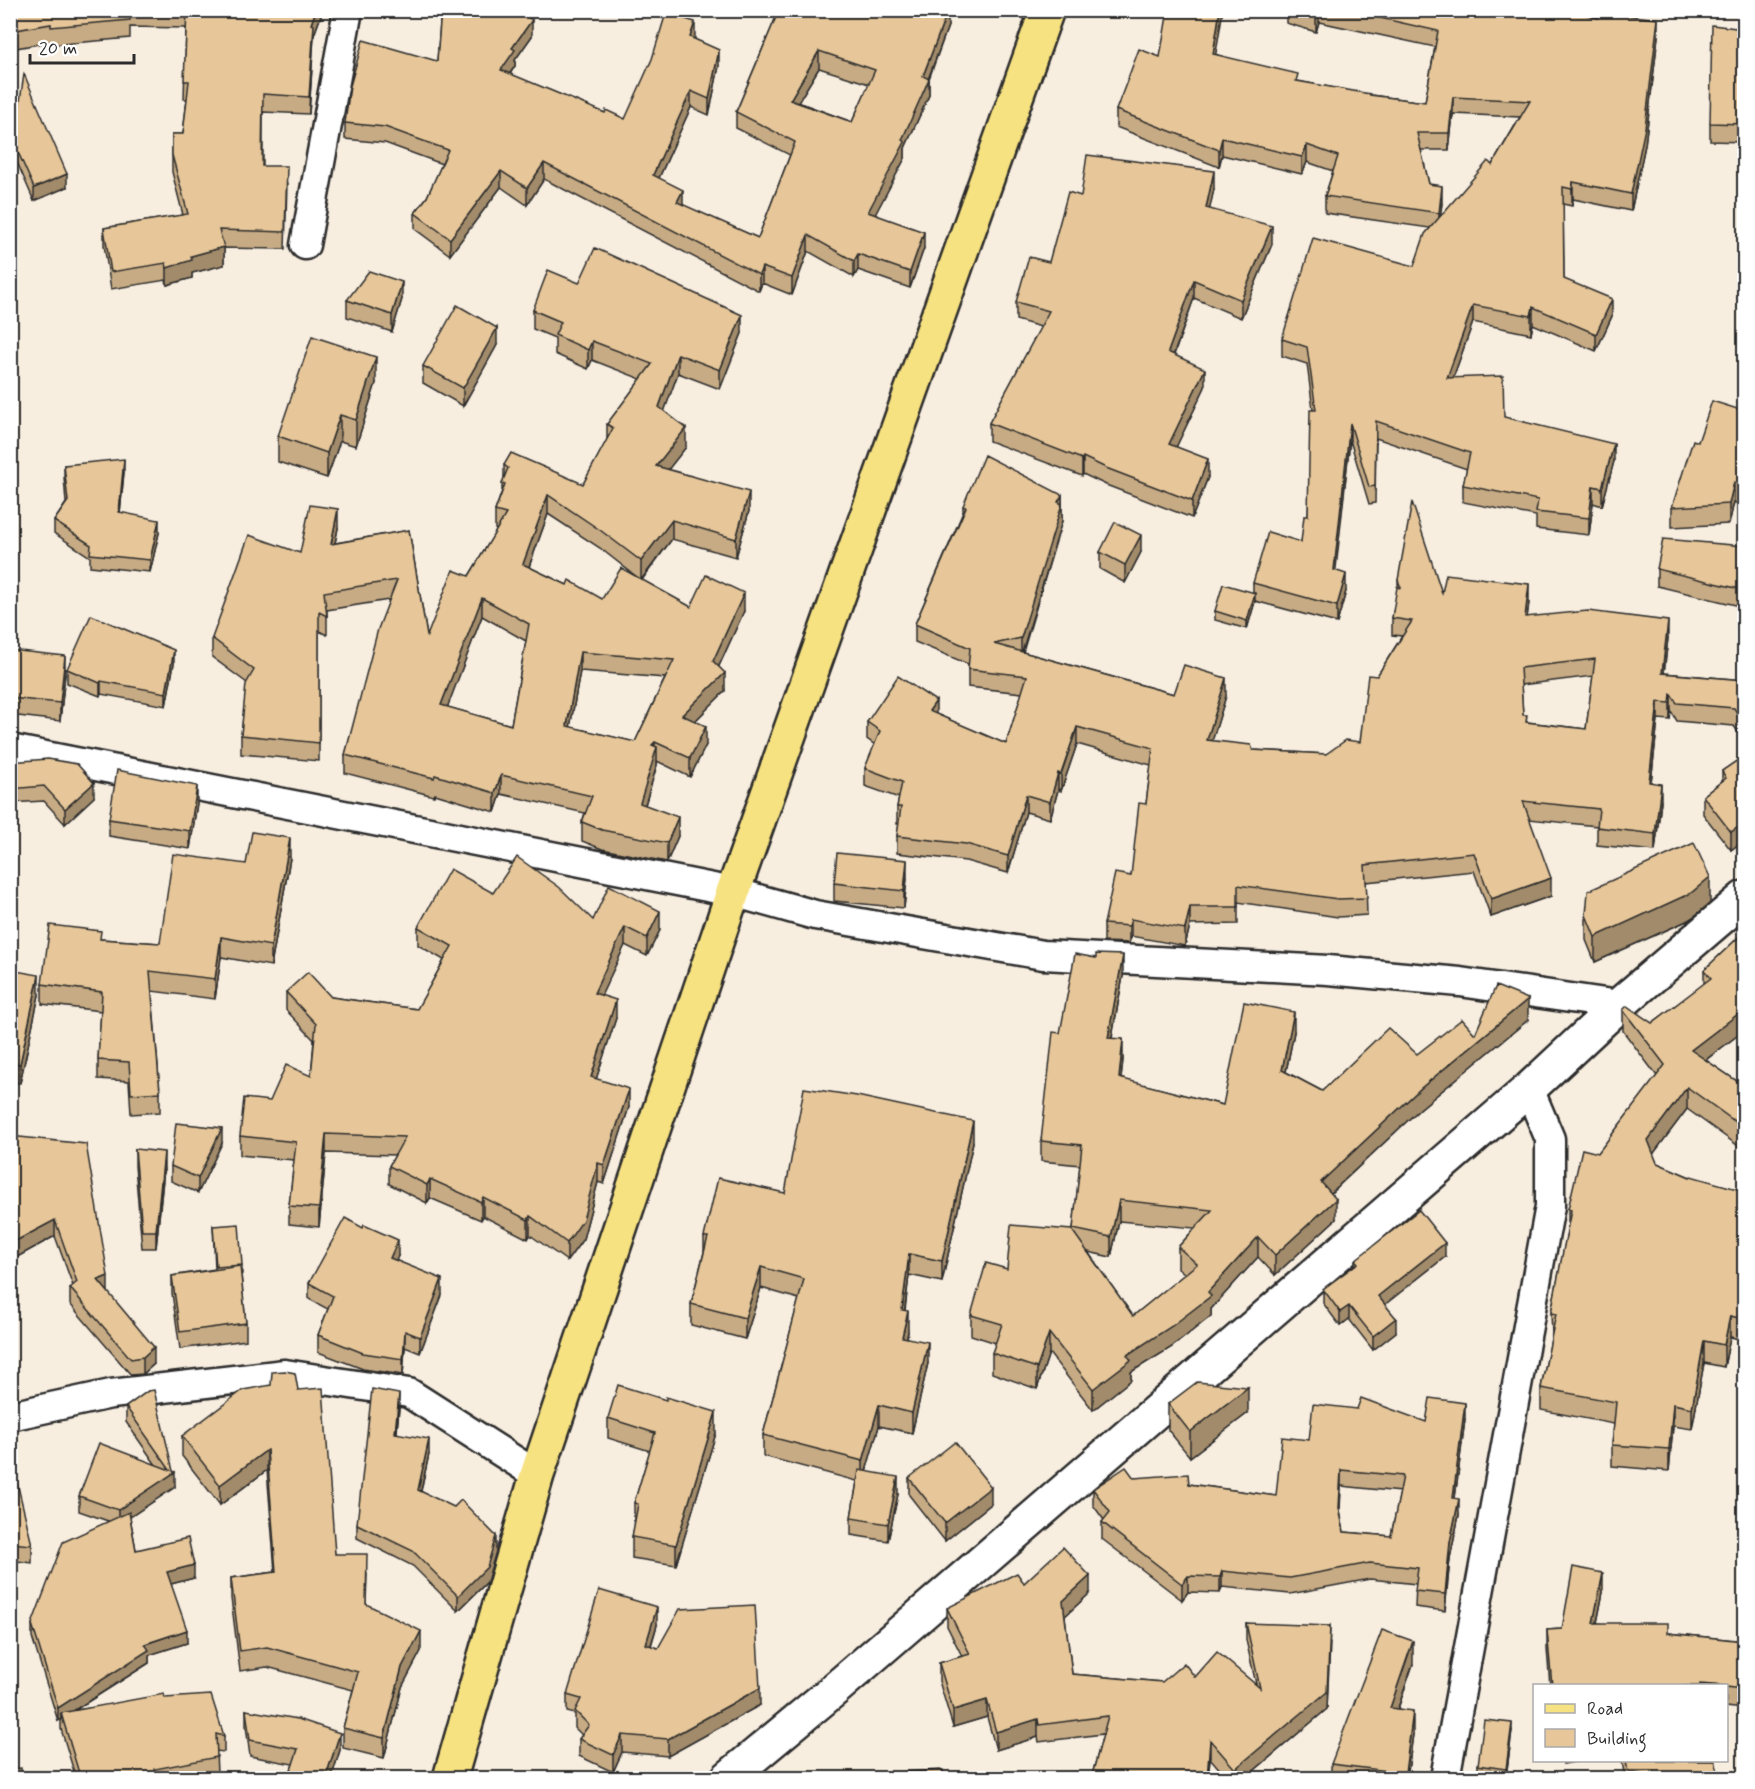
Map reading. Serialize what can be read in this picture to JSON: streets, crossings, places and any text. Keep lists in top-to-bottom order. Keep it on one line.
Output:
{"legend":["Road","Building"],"scale_bar":"20 m"}
